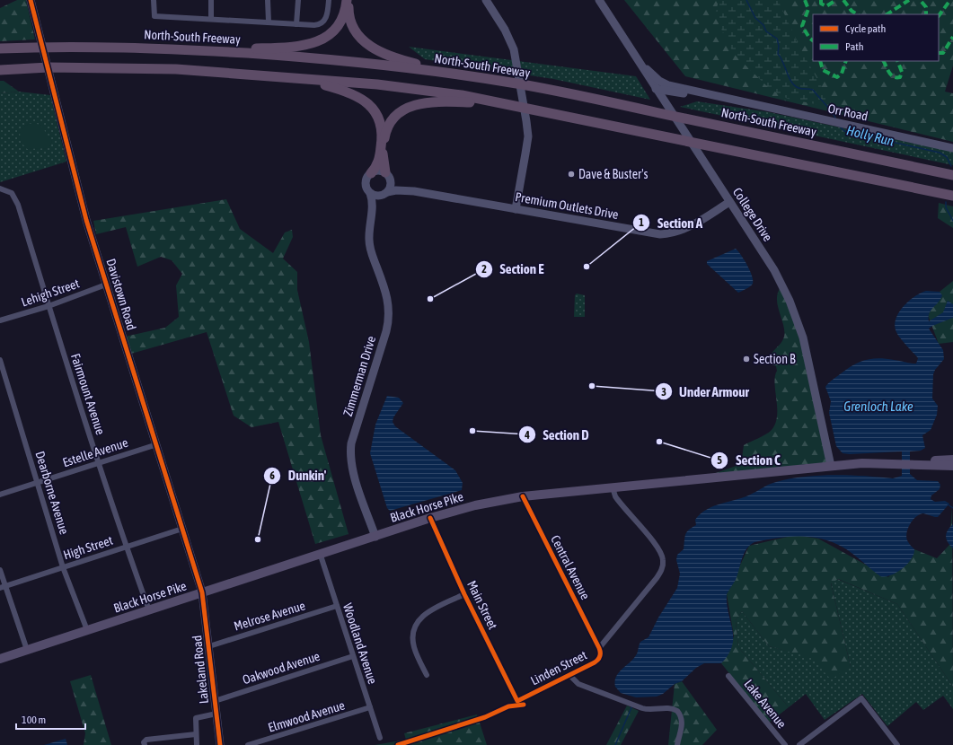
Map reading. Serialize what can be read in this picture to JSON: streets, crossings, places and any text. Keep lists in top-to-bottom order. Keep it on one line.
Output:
{"streets":{"highway":["North-South Freeway"],"main road":["Black Horse Pike"],"street":["Orr Road","Premium Outlets Drive","College Drive","Lehigh Street","Davistown Road","Zimmerman Drive","Fairmount Avenue","Estelle Avenue","Dearborne Avenue","High Street","Central Avenue","Main Street","Melrose Avenue","Woodland Avenue","Oakwood Avenue","Linden Street","Lakeland Road","Lake Avenue","Elmwood Avenue"]},"crossings":[["Orr Road","College Drive"],["Premium Outlets Drive","College Drive"],["Premium Outlets Drive","Zimmerman Drive"],["College Drive","Black Horse Pike"],["Lehigh Street","Davistown Road"],["Lehigh Street","Fairmount Avenue"],["Davistown Road","Estelle Avenue"],["Davistown Road","Black Horse Pike"],["Davistown Road","High Street"],["Davistown Road","Lakeland Road"],["Zimmerman Drive","Black Horse Pike"],["Fairmount Avenue","Estelle Avenue"],["Fairmount Avenue","Black Horse Pike"],["Fairmount Avenue","High Street"],["Estelle Avenue","Dearborne Avenue"],["Dearborne Avenue","Black Horse Pike"],["Dearborne Avenue","High Street"],["Black Horse Pike","Central Avenue"],["Black Horse Pike","Main Street"],["Black Horse Pike","Woodland Avenue"],["Black Horse Pike","Lakeland Road"],["Central Avenue","Linden Street"],["Main Street","Linden Street"],["Melrose Avenue","Woodland Avenue"],["Melrose Avenue","Lakeland Road"],["Woodland Avenue","Oakwood Avenue"],["Woodland Avenue","Elmwood Avenue"],["Oakwood Avenue","Lakeland Road"]],"water":["Holly Run","Grenloch Lake"],"places":["Dave & Buster's","Section A","Section E","Section B","Under Armour","Section D","Section C","Dunkin'"],"legend":["Cycle path","Path"],"scale_bar":"100 m"}
